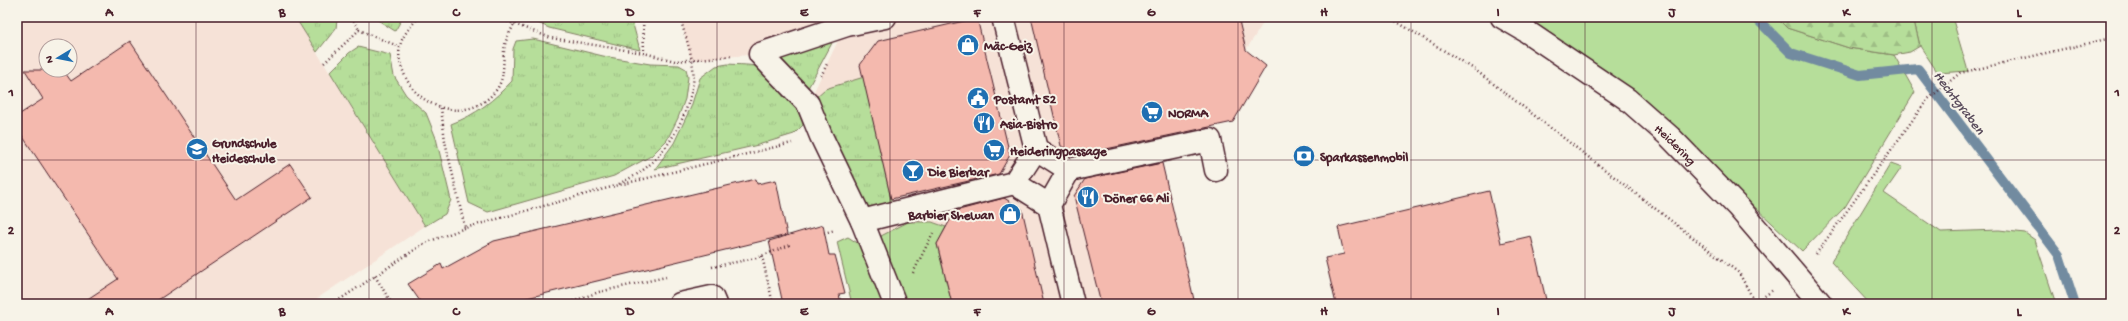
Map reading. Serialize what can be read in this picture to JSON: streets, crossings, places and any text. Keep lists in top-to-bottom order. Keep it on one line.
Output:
{"streets":{"street":["Heidering"]},"water":["Hechtgraben"],"places":{"shop":["Mäc-Geiz","Barbier Shewan"],"public building":["Postamt 52"],"supermarket":["NORMA","Heideringpassage"],"restaurant":["Asia-Bistro","Döner 66 Ali"],"school or university":["Grundschule Heideschule"],"bank":["Sparkassenmobil"],"bar":["Die Bierbar"]},"north":"left","grid":{"columns":["A","B","C","D","E","F","G","H","I","J","K","L"],"rows":["1","2"]}}
